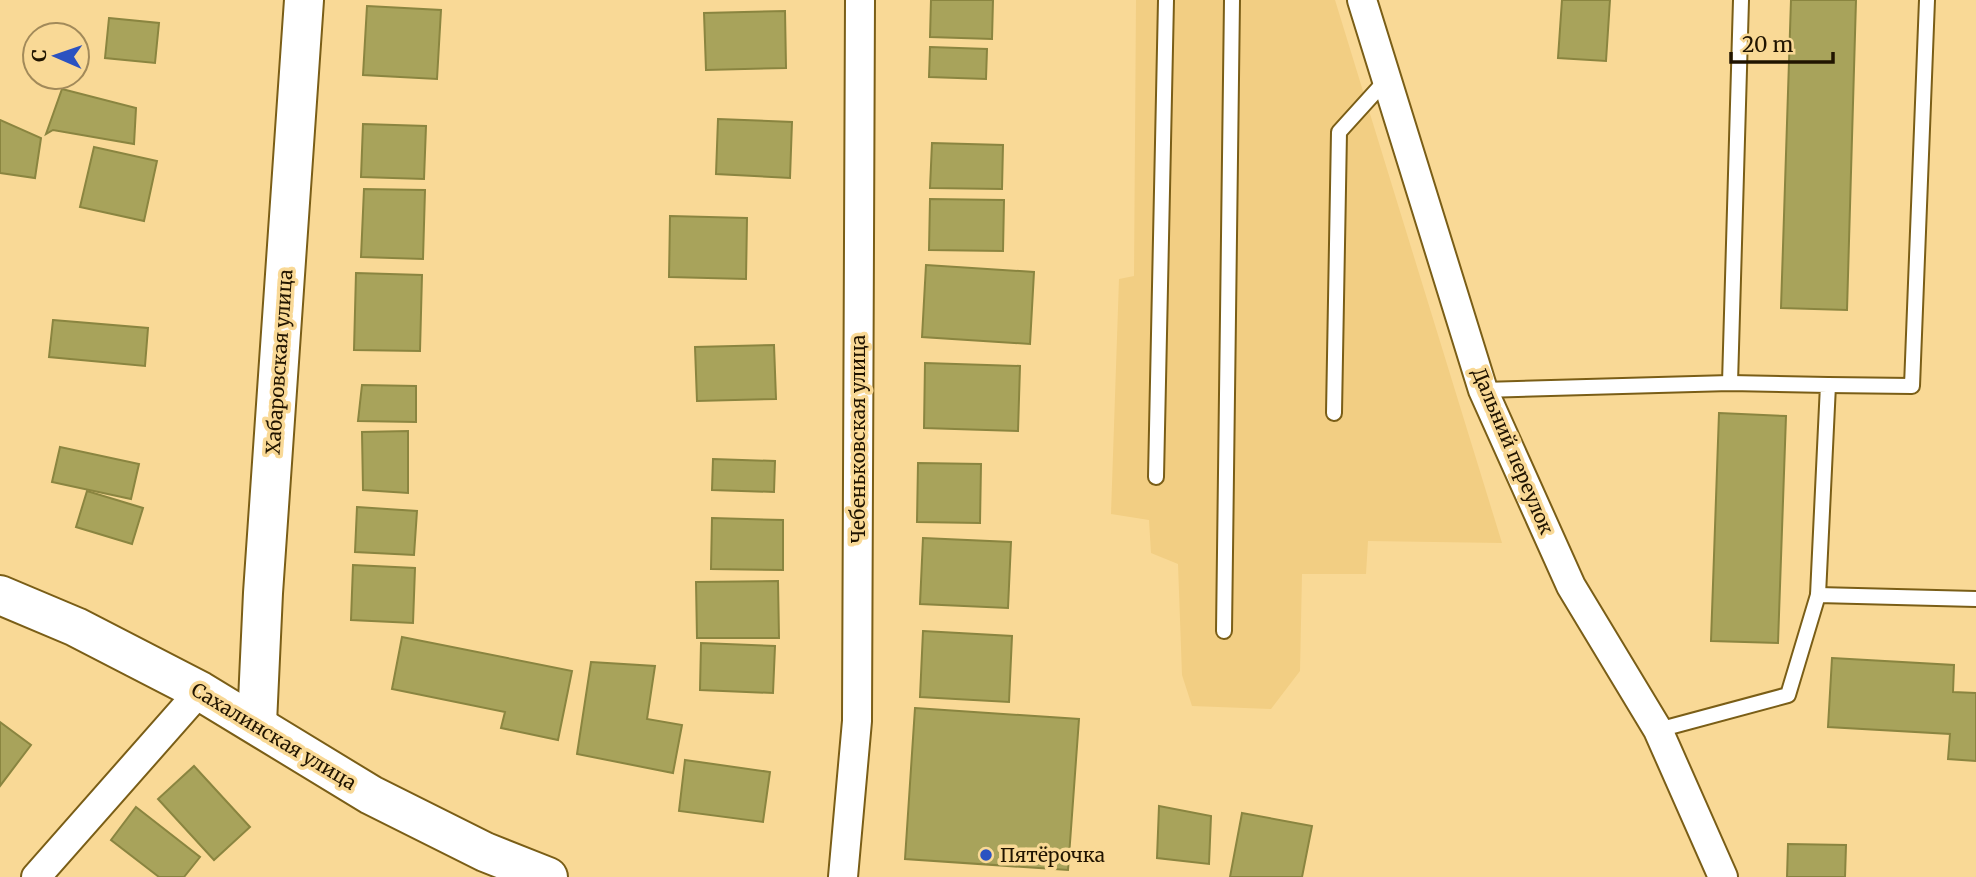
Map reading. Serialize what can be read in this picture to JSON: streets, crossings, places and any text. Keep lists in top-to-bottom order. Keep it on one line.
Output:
{"streets":{"main road":["Хабаровская улица","Сахалинская улица"],"street":["Чебеньковская улица","Дальний переулок"]},"crossings":[["Хабаровская улица","Сахалинская улица"]],"places":["Пятёрочка"],"scale_bar":"20 m","north":"left"}
